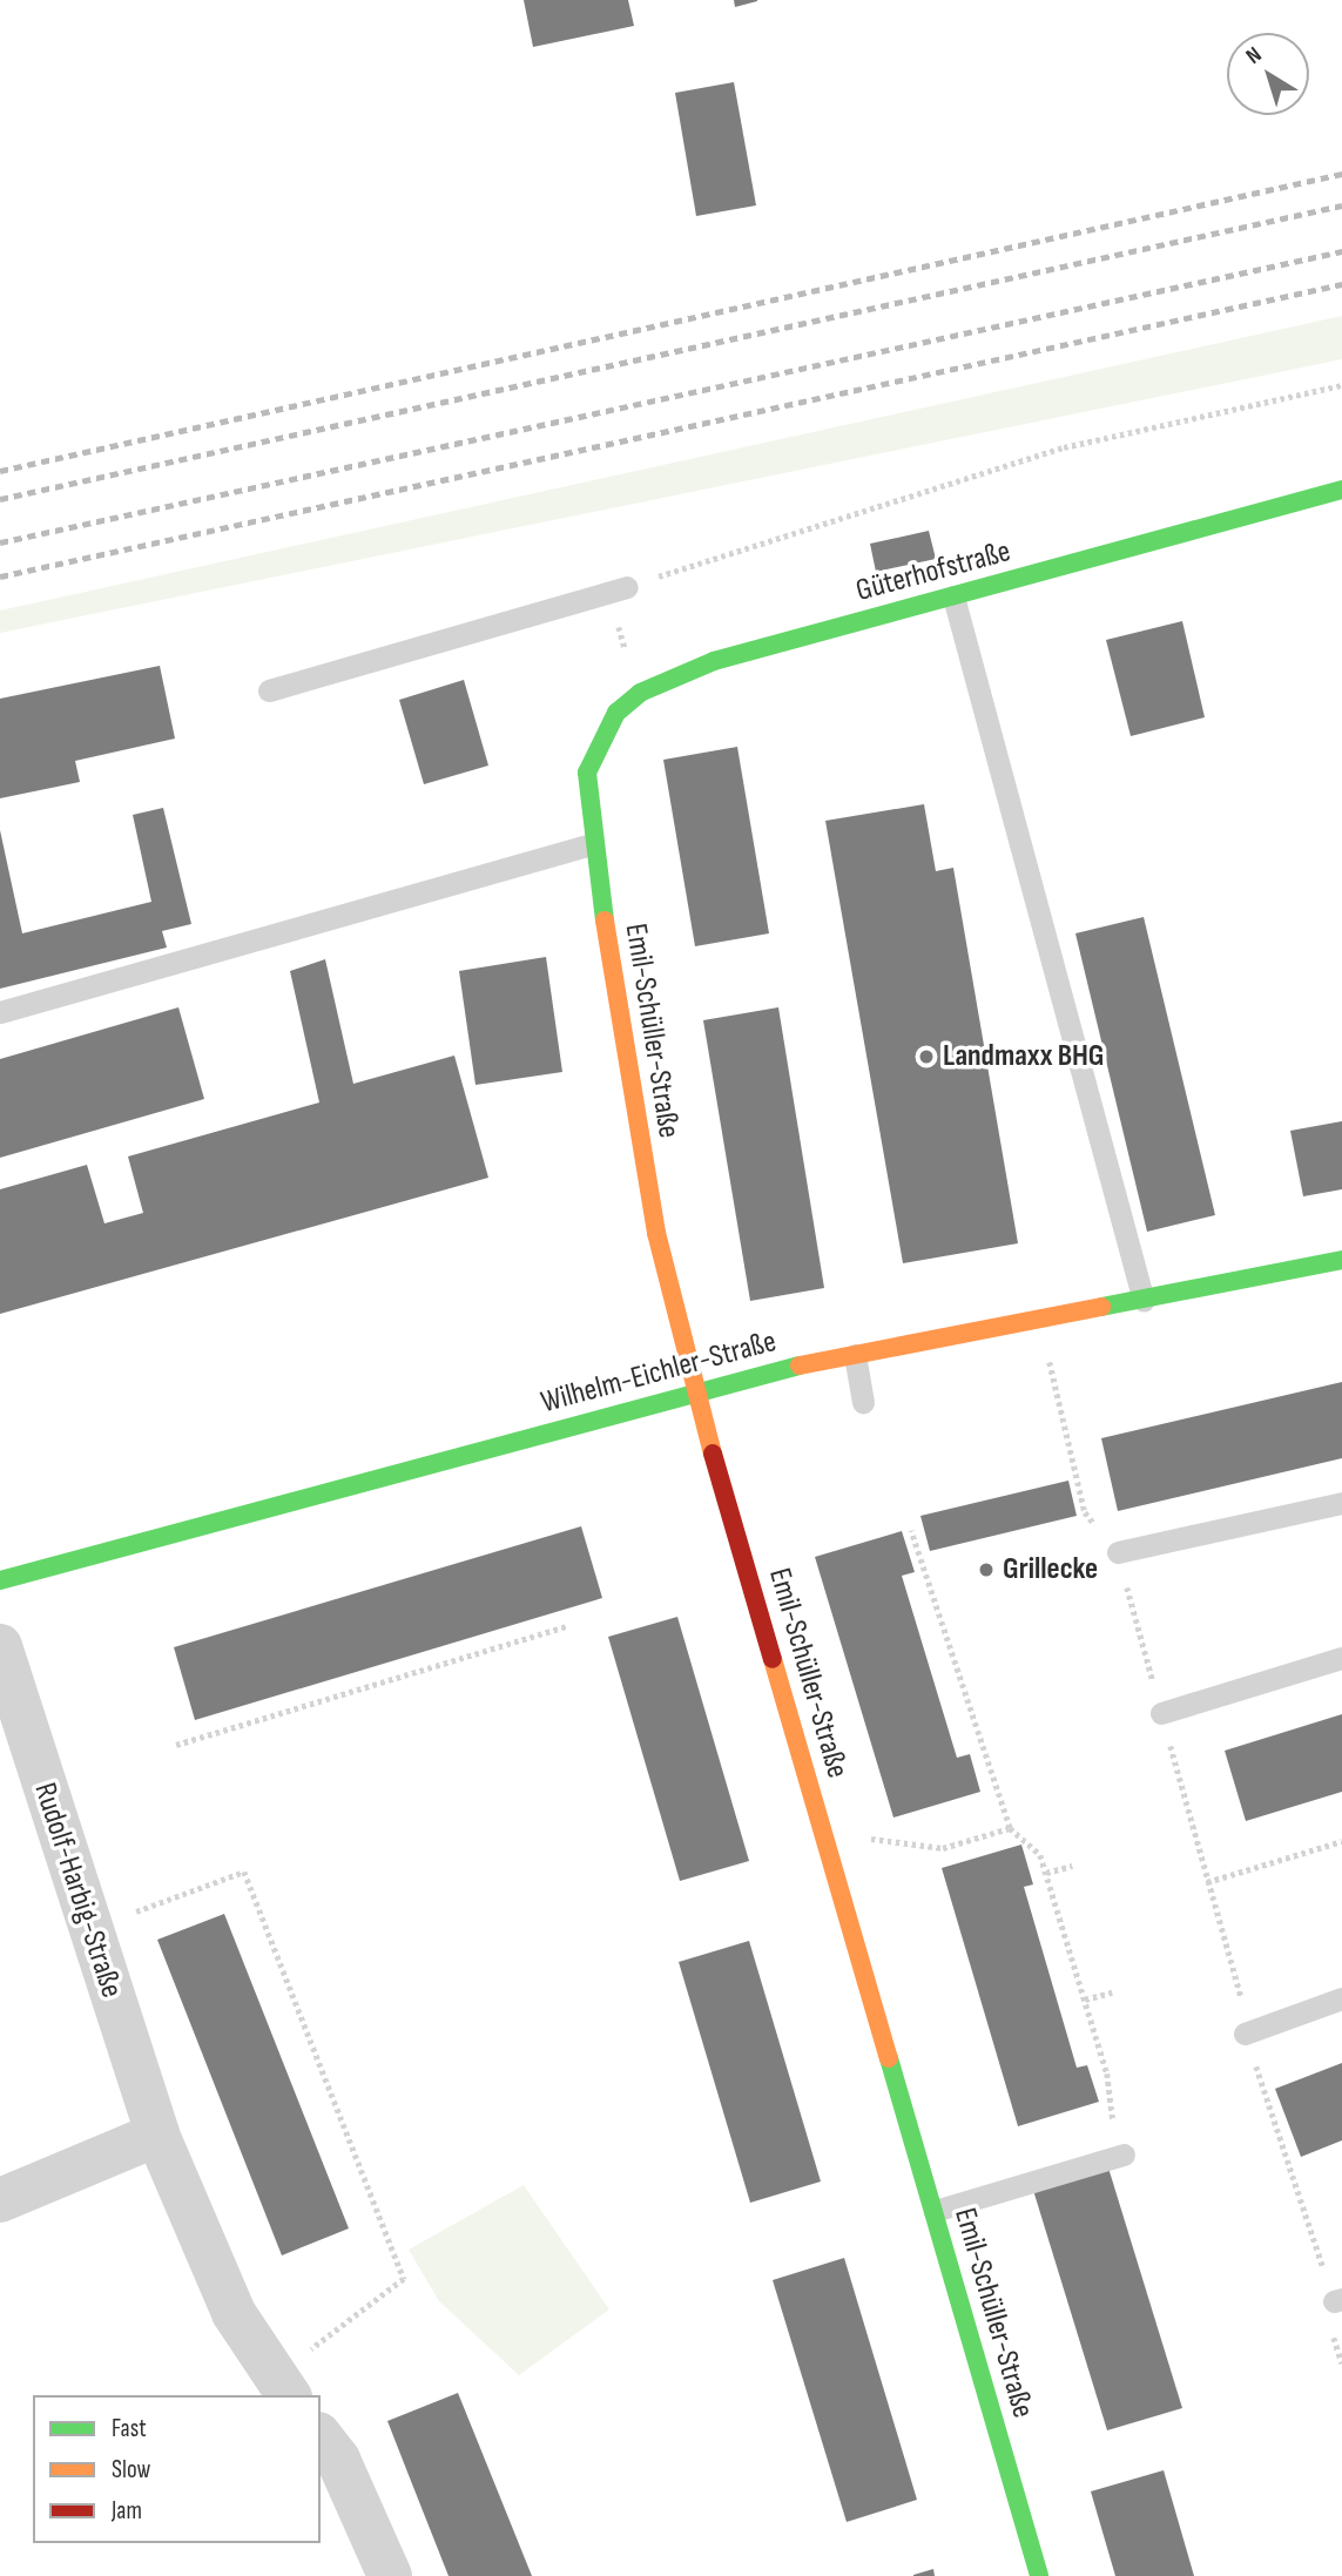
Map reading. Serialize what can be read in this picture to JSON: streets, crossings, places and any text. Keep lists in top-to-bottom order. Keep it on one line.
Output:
{"streets":{"street":["Güterhofstraße","Emil-Schüller-Straße","Wilhelm-Eichler-Straße","Rudolf-Harbig-Straße"]},"crossings":[["Güterhofstraße","Emil-Schüller-Straße"],["Emil-Schüller-Straße","Wilhelm-Eichler-Straße"]],"places":["Landmaxx BHG","Grillecke"],"legend":["Fast","Slow","Jam"],"north":"top left"}
